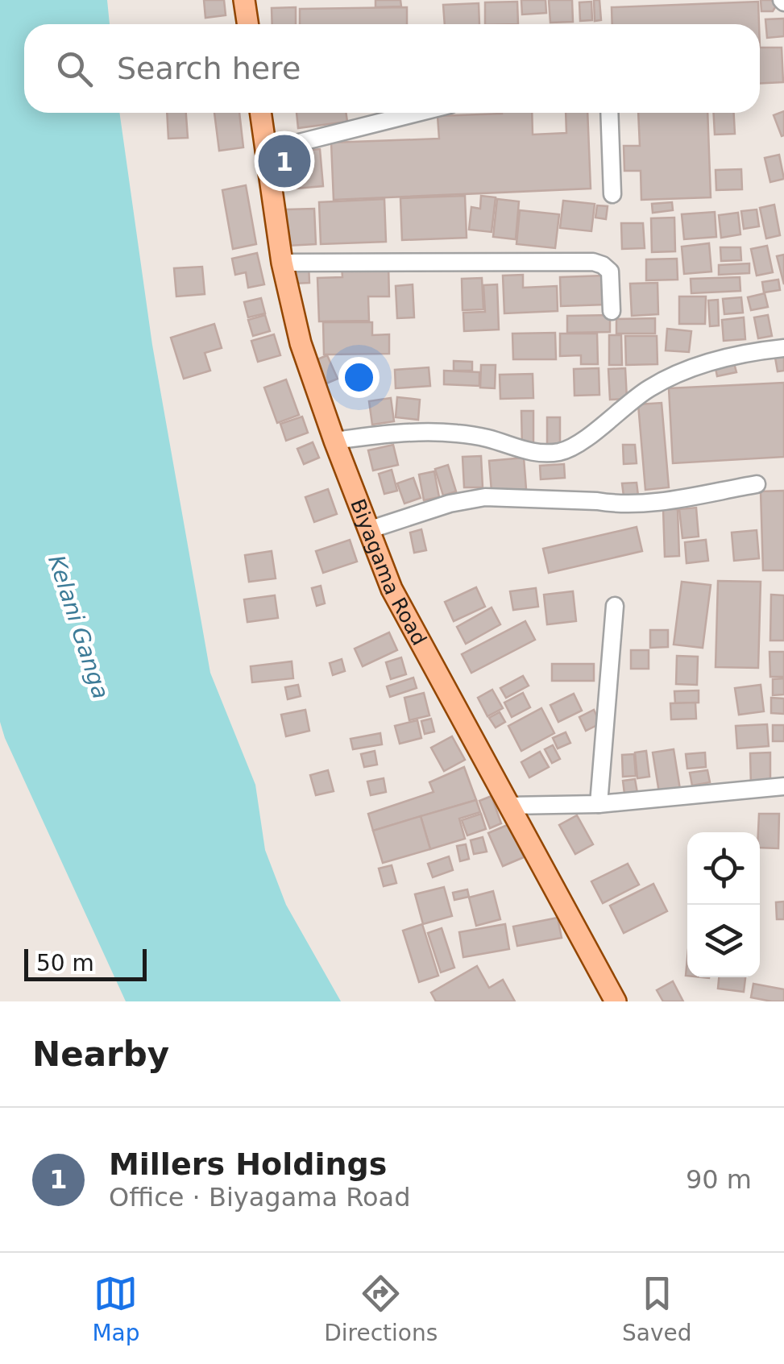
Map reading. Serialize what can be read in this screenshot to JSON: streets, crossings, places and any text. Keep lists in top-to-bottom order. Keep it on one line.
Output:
{"streets":{"main road":["Biyagama Road"]},"water":["Kelani Ganga"],"scale_bar":"50 m","page":{"search":"Search here","pins":"1","scale":"50 m","heading":"Nearby","list":[{"mark":"1","name":"Millers Holdings","note":"Office · Biyagama Road","value":"90 m"}],"nav":["Map","Directions","Saved"]}}
